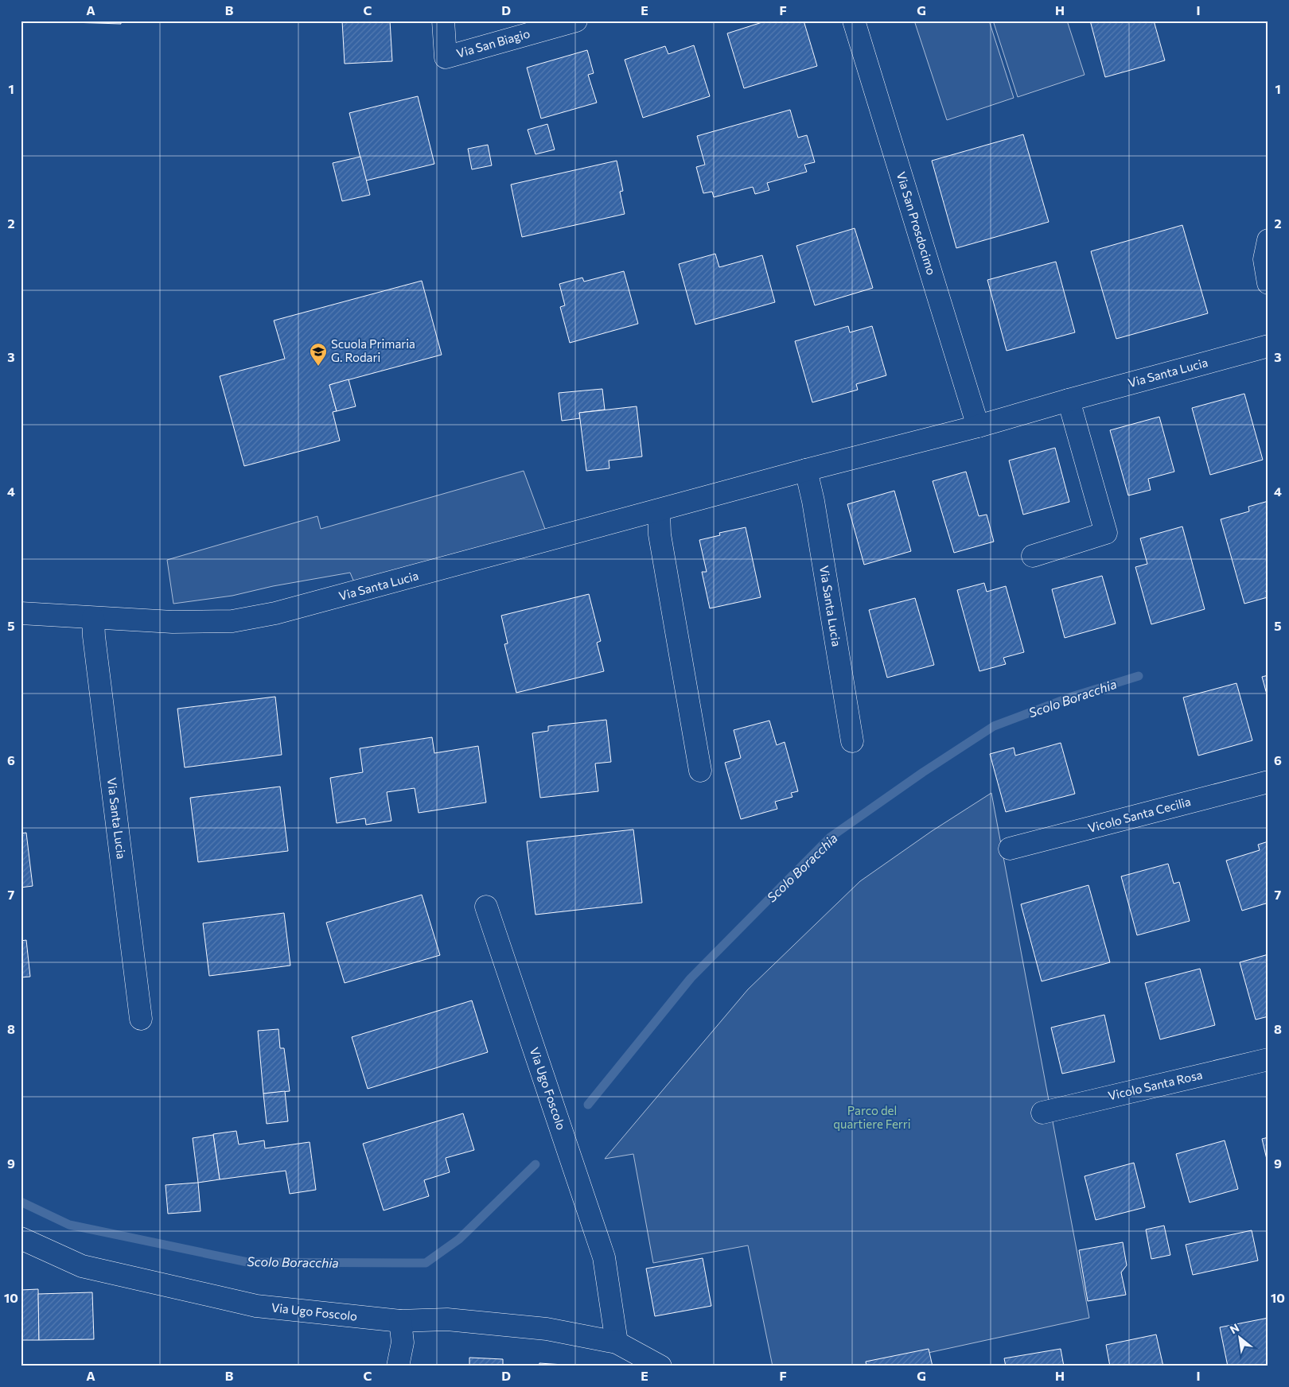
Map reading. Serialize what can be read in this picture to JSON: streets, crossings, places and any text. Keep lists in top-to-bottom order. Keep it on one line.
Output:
{"streets":{"street":["Via San Biagio","Via San Prosdocimo","Via Santa Lucia","Vicolo Santa Cecilia","Vicolo Santa Rosa","Via Ugo Foscolo"]},"crossings":[["Via San Prosdocimo","Via Santa Lucia"]],"water":["Scolo Boracchia"],"parks":["Parco del quartiere Ferri"],"places":{"school or university":["Scuola Primaria G. Rodari"]},"north":"top left","grid":{"columns":["A","B","C","D","E","F","G","H","I"],"rows":["1","2","3","4","5","6","7","8","9","10"]}}
